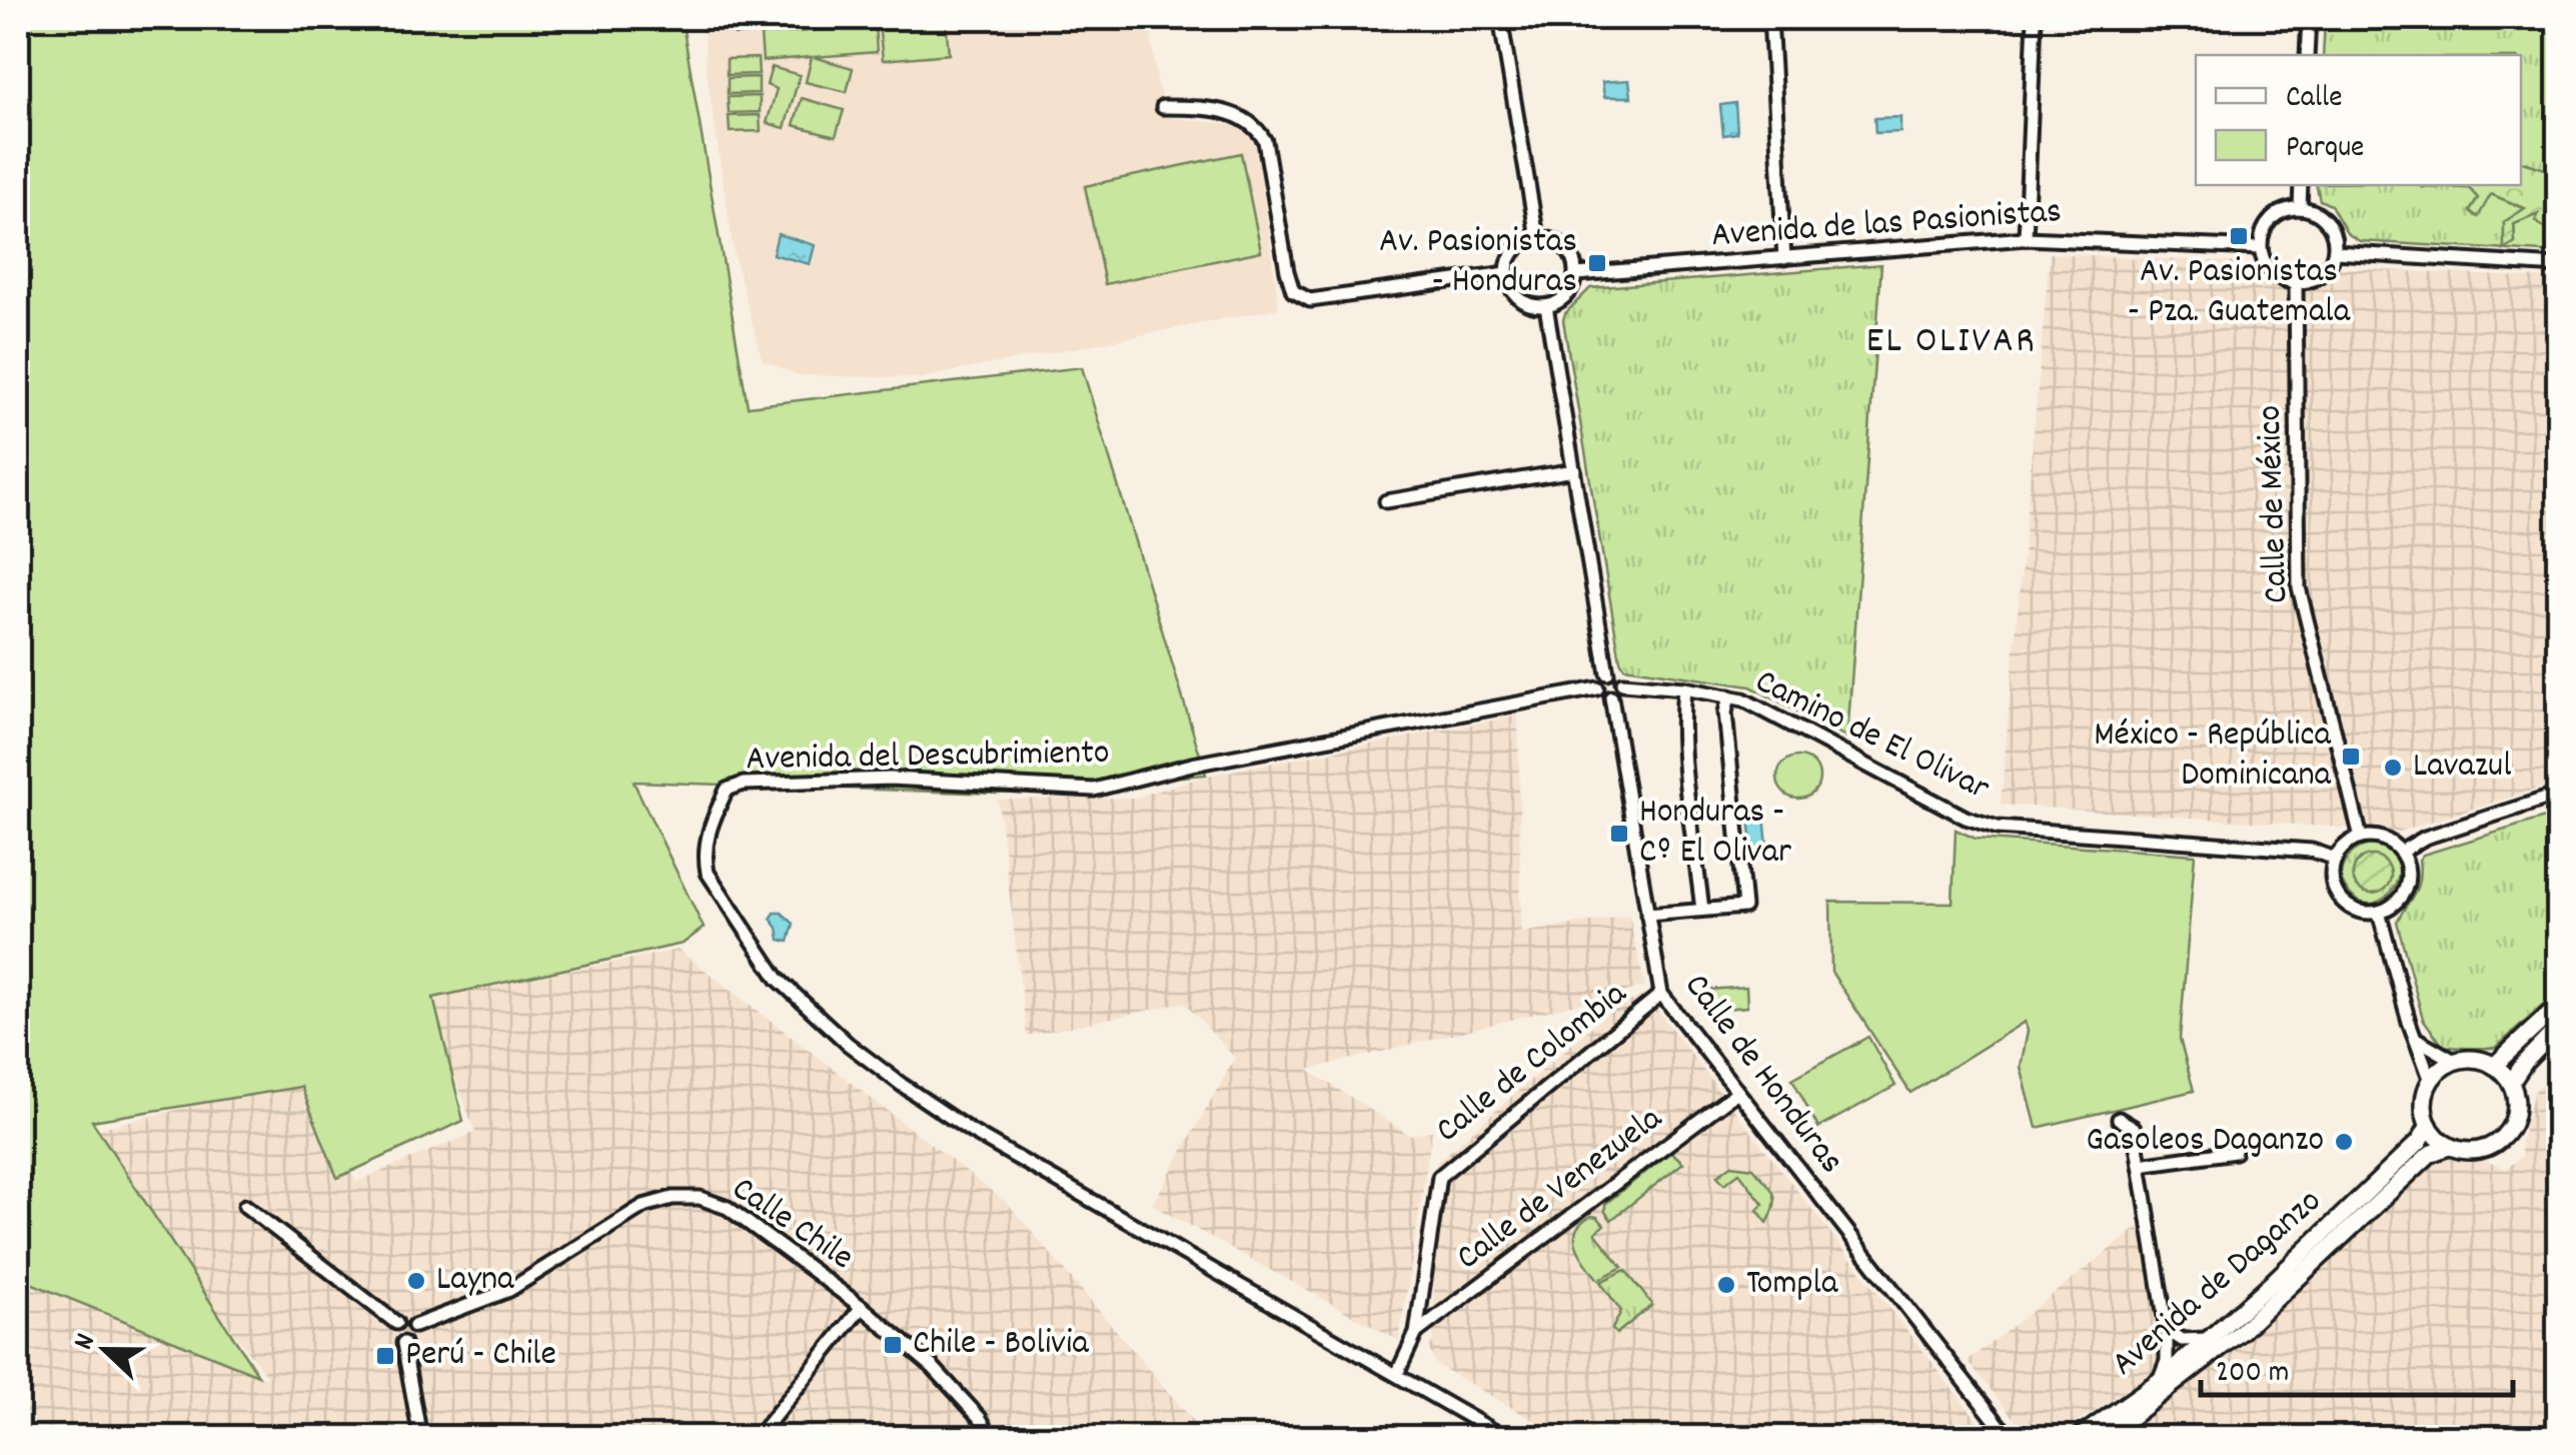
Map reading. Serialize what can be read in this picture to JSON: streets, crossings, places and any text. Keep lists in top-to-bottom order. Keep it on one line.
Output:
{"streets":{"main road":["Avenida de Daganzo"],"street":["Avenida de las Pasionistas","Calle de México","Camino de El Olivar","Avenida del Descubrimiento","Calle de Colombia","Calle de Honduras","Calle de Venezuela","Calle Chile"]},"crossings":[["Avenida de las Pasionistas","Calle de México"],["Calle de México","Camino de El Olivar"],["Camino de El Olivar","Avenida del Descubrimiento"],["Camino de El Olivar","Calle de Honduras"],["Avenida del Descubrimiento","Calle de Honduras"],["Calle de Colombia","Calle de Honduras"],["Calle de Colombia","Calle de Venezuela"],["Calle de Honduras","Calle de Venezuela"]],"districts":["EL OLIVAR"],"places":{"transit":["Av. Pasionistas - Pza. Guatemala","Av. Pasionistas - Honduras","México - República Dominicana","Honduras - Cº El Olivar","Chile - Bolivia","Perú - Chile"],"other":["Lavazul","Gasoleos Daganzo","Layna","Tompla"]},"legend":["Calle","Parque"],"scale_bar":"200 m","north":"left"}
